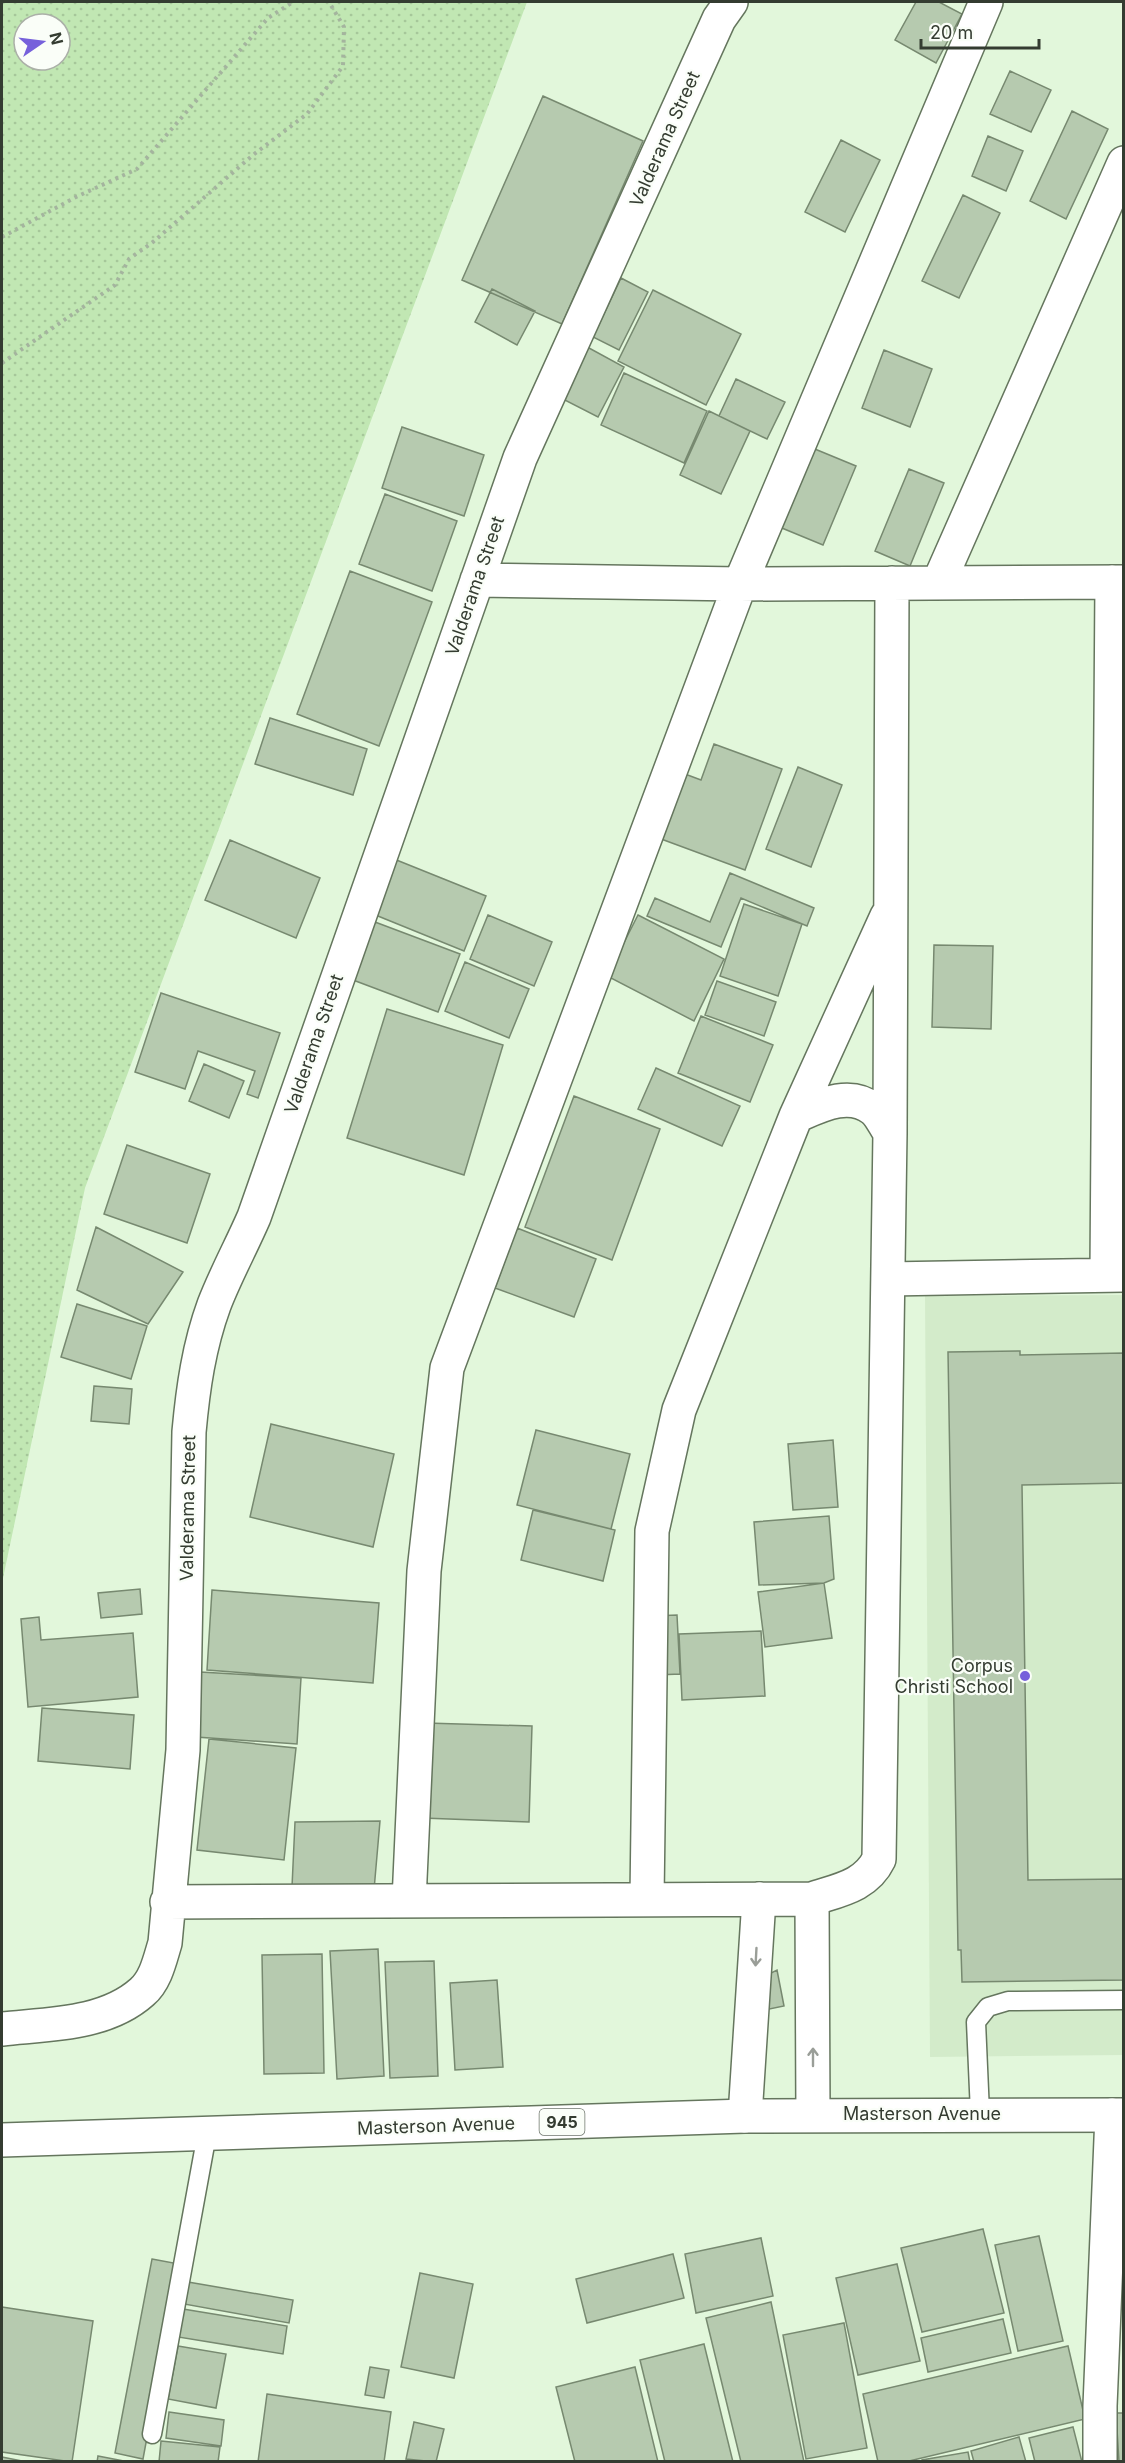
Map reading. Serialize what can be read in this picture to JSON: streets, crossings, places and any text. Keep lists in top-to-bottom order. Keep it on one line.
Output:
{"streets":{"street":["Valderama Street","Masterson Avenue","945"]},"places":["Corpus Christi School"],"scale_bar":"20 m","north":"right"}
